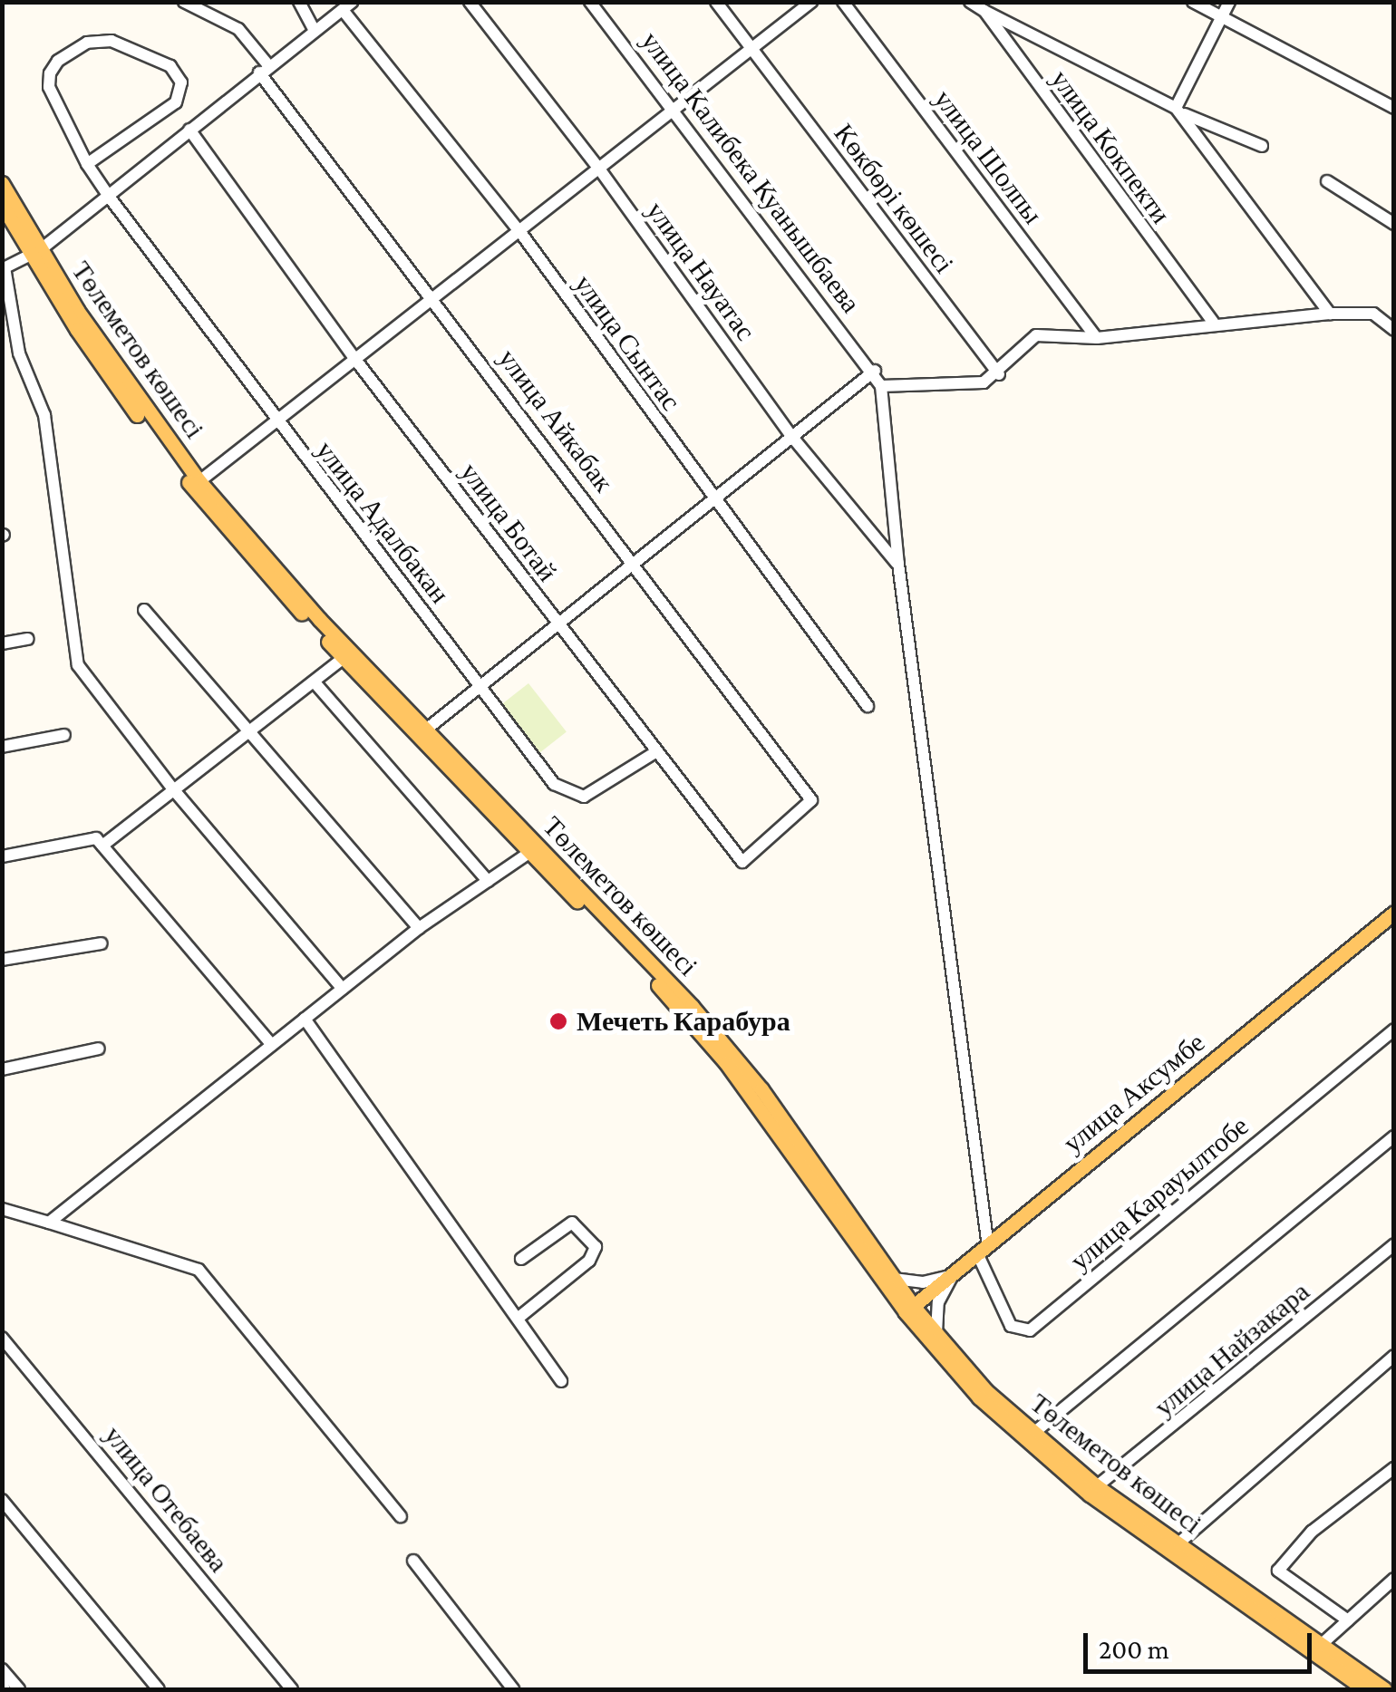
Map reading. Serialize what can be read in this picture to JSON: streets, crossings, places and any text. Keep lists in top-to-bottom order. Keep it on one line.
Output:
{"streets":{"main road":["Төлеметов көшесі","улица Аксумбе"],"street":["улица Кокпекти","улица Шолпы","улица Калибека Куанышбаева","Көкбөрі көшесі","улица Науатас","улица Сынтас","улица Айкабак","улица Адалбакан","улица Ботай","улица Карауылтобе","улица Найзакара","улица Отебаева"]},"crossings":[["улица Калибека Куанышбаева","улица Науатас"],["улица Калибека Куанышбаева","улица Аксумбе"],["улица Калибека Куанышбаева","улица Карауылтобе"],["Төлеметов көшесі","улица Аксумбе"],["Төлеметов көшесі","улица Найзакара"],["улица Айкабак","улица Ботай"],["улица Адалбакан","улица Ботай"],["улица Аксумбе","улица Карауылтобе"]],"places":["Мечеть Карабура"],"scale_bar":"200 m"}
